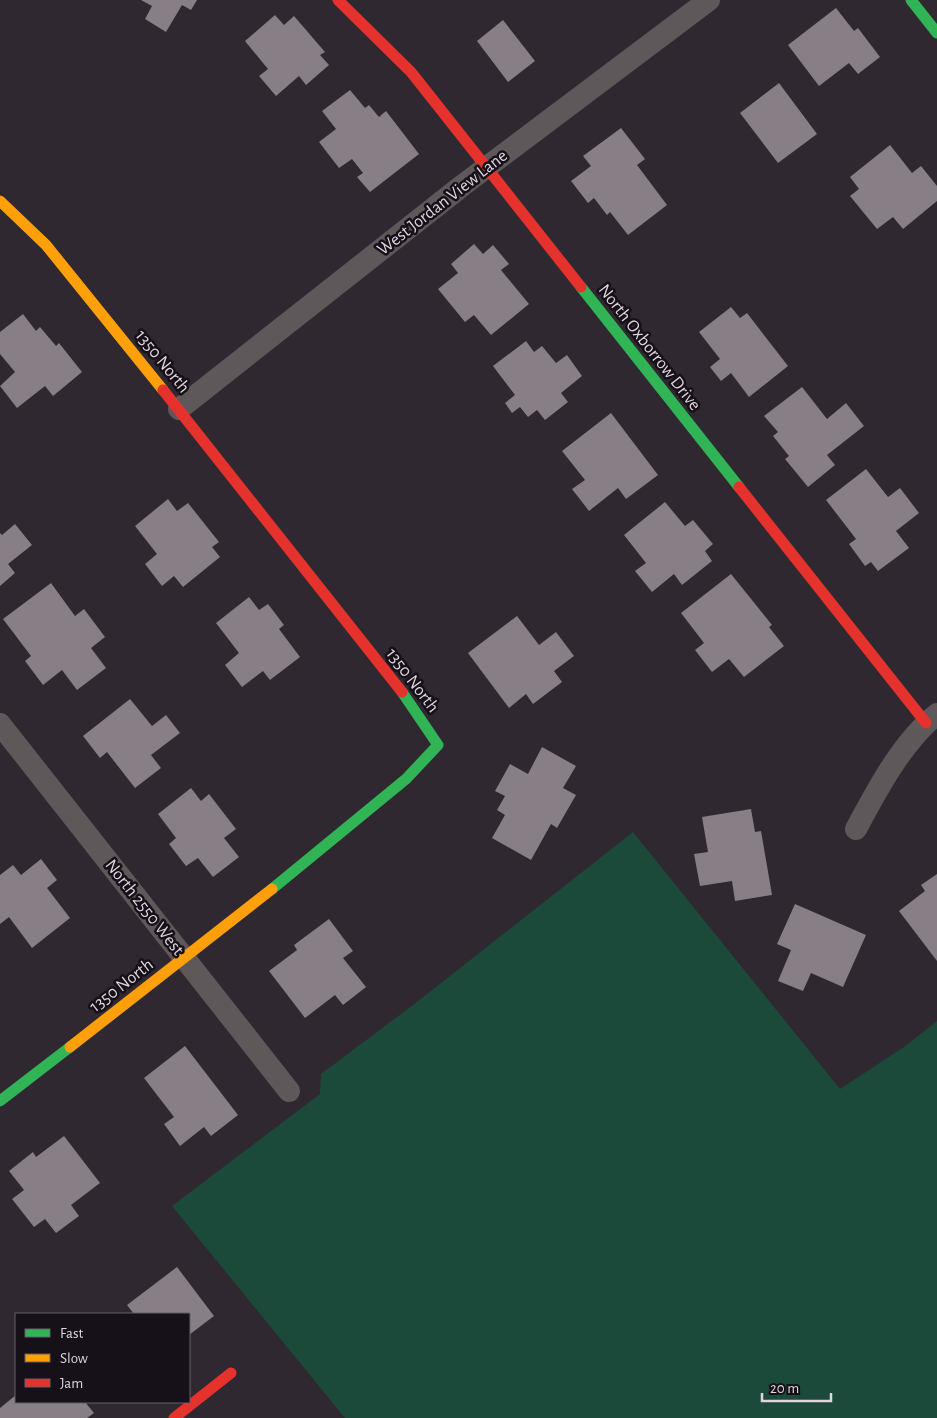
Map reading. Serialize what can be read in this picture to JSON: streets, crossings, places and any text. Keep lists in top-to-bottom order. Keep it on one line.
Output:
{"streets":{"street":["West Jordan View Lane","North Oxborrow Drive","1350 North","North 2550 West"]},"crossings":[["West Jordan View Lane","North Oxborrow Drive"],["West Jordan View Lane","1350 North"],["1350 North","North 2550 West"]],"legend":["Fast","Slow","Jam"],"scale_bar":"20 m"}
